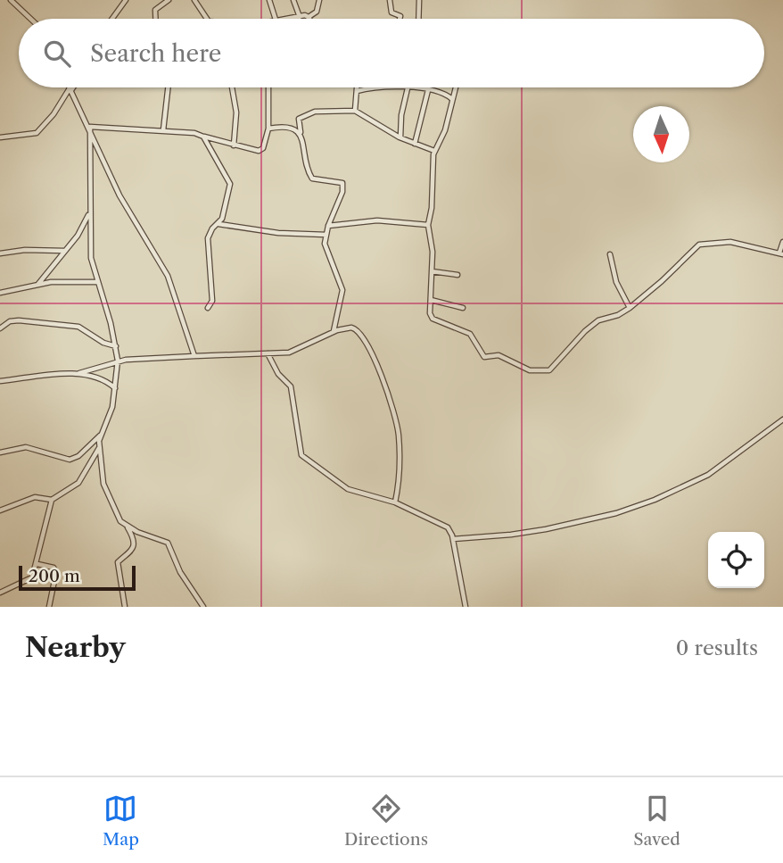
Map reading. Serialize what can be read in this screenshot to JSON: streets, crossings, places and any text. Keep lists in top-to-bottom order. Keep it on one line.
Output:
{"scale_bar":"200 m","north":"bottom","page":{"search":"Search here","scale":"200 m","heading":["Nearby","0 results"],"nav":["Map","Directions","Saved"]}}
